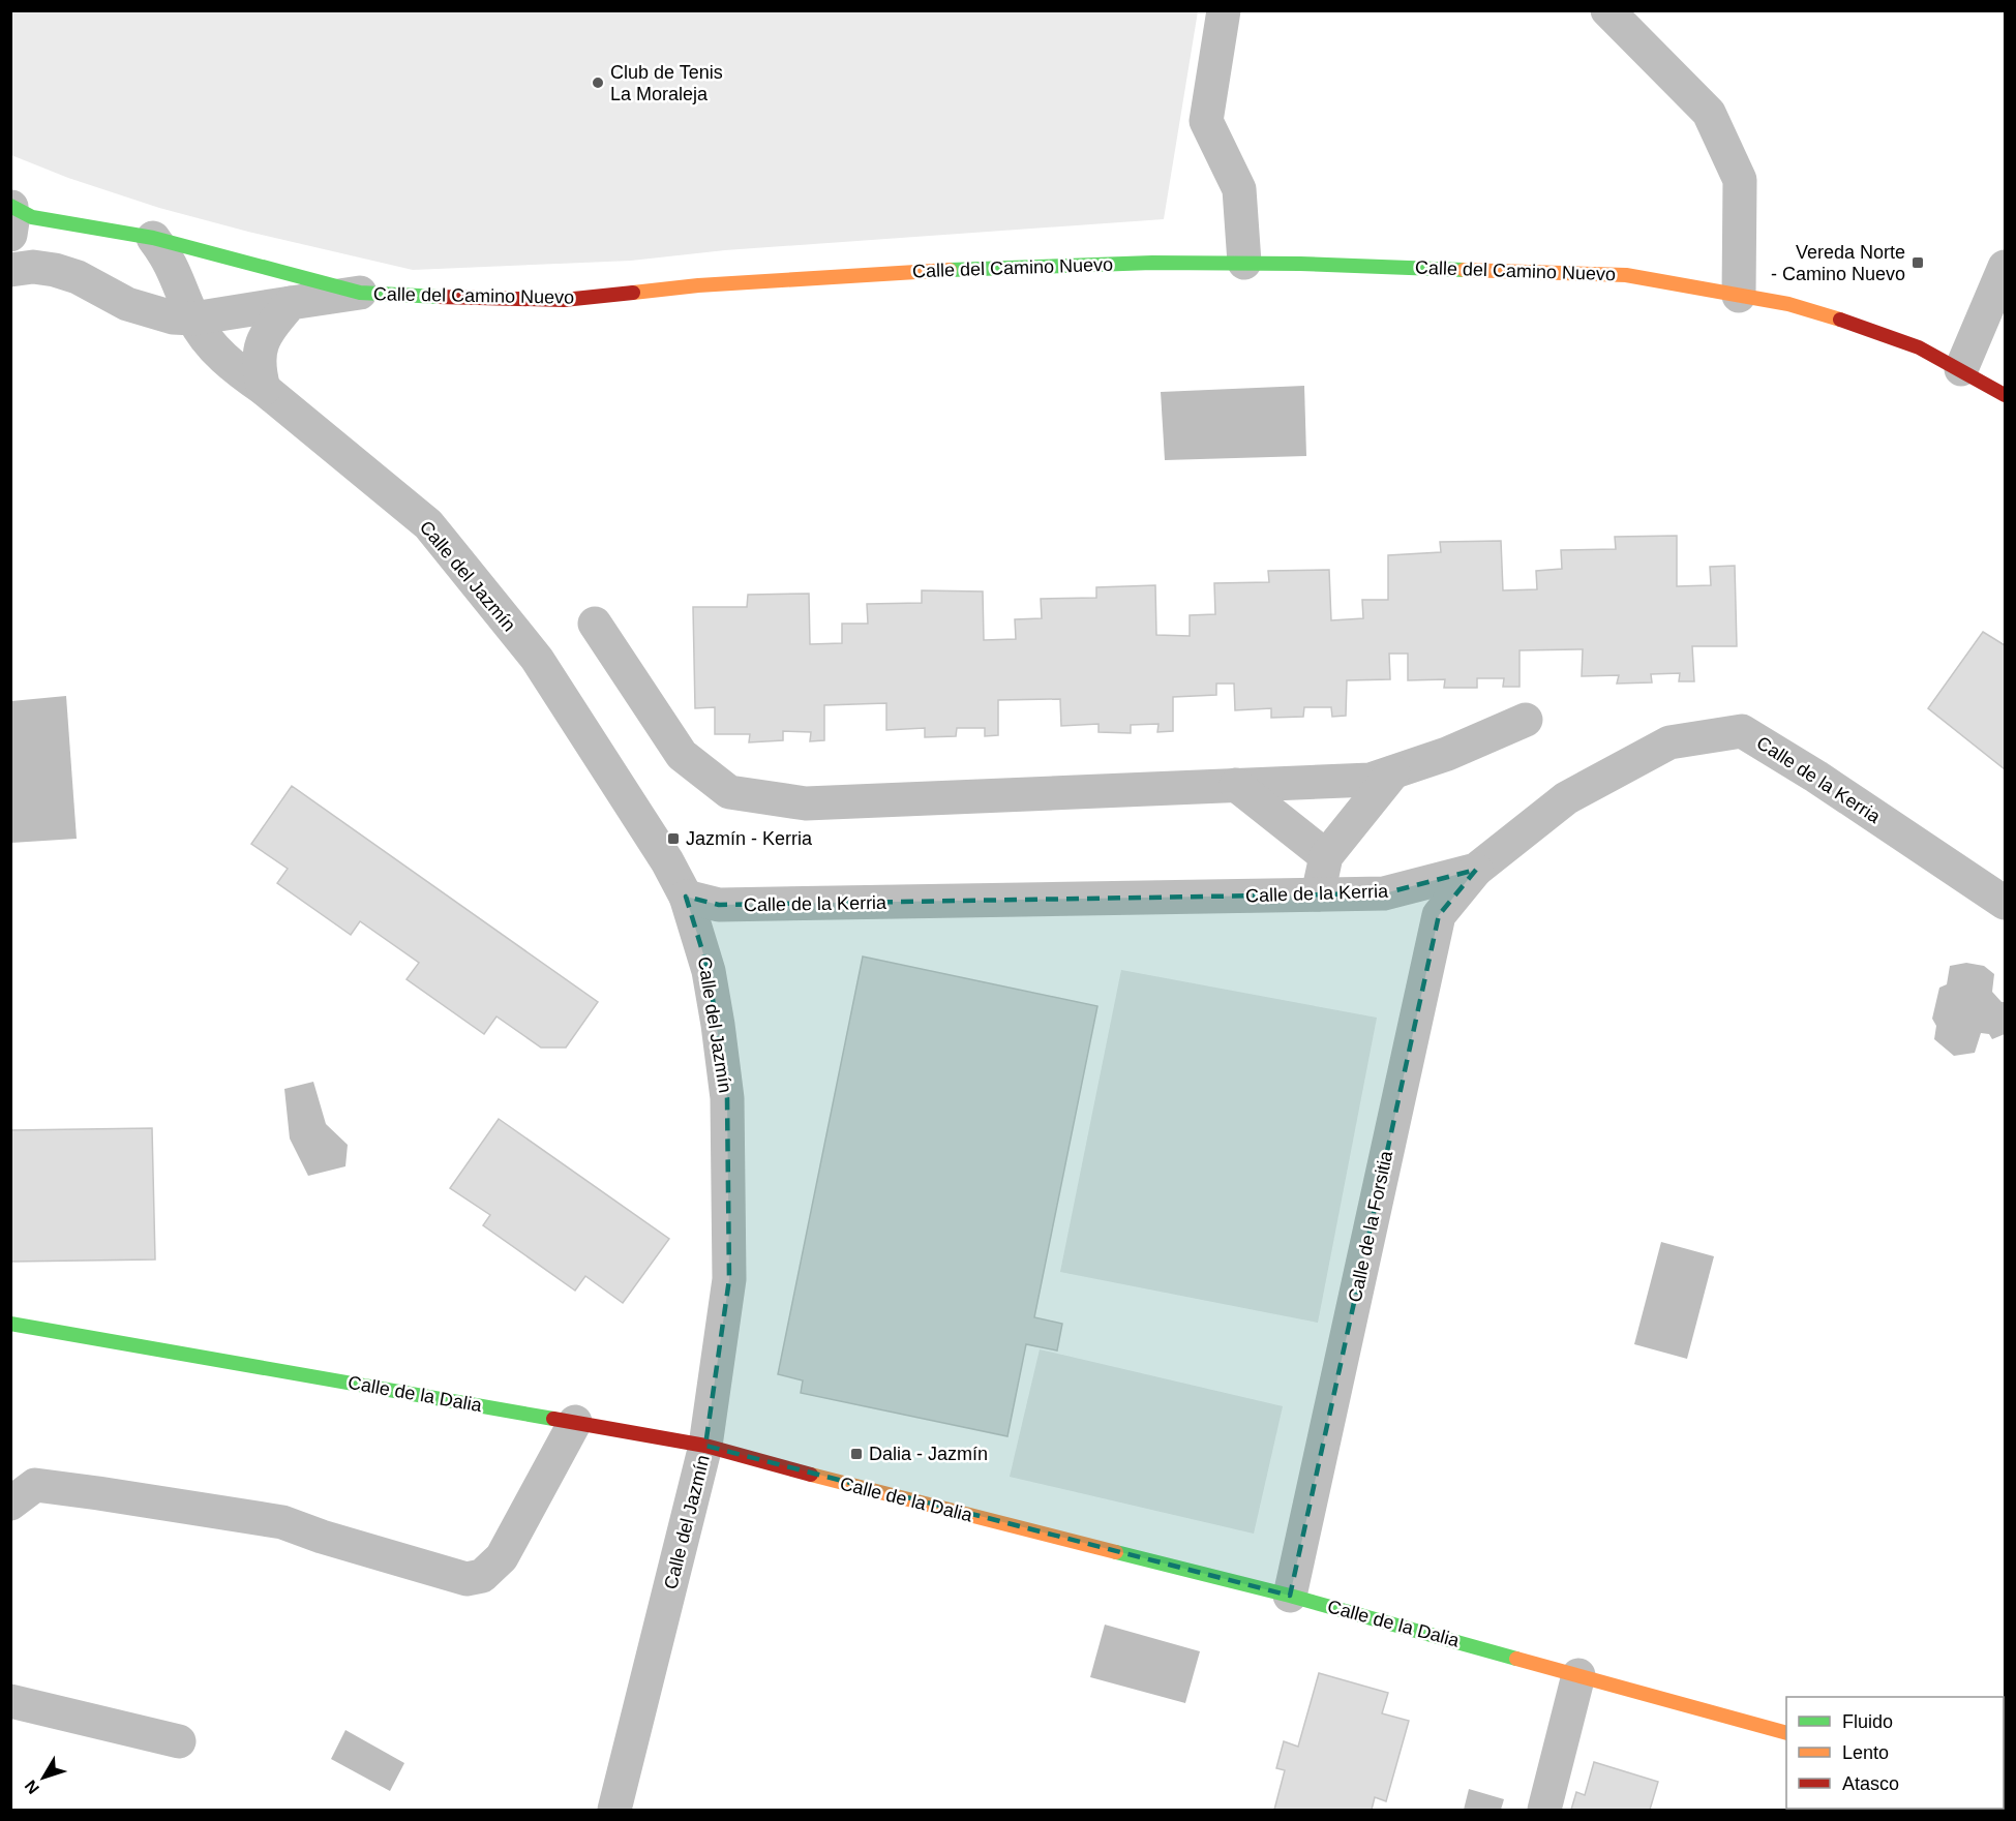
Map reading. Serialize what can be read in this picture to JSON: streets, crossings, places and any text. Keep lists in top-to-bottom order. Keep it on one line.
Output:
{"streets":{"street":["Calle del Camino Nuevo","Calle del Jazmín","Calle de la Kerria","Calle de la Forsitia","Calle de la Dalia"]},"crossings":[["Calle del Camino Nuevo","Calle del Jazmín"],["Calle del Jazmín","Calle de la Kerria"],["Calle del Jazmín","Calle de la Dalia"],["Calle de la Kerria","Calle de la Forsitia"],["Calle de la Forsitia","Calle de la Dalia"]],"places":{"other":["Club de Tenis La Moraleja"],"transit":["Vereda Norte - Camino Nuevo","Jazmín - Kerria","Dalia - Jazmín"]},"legend":["Fluido","Lento","Atasco"],"north":"bottom left"}
